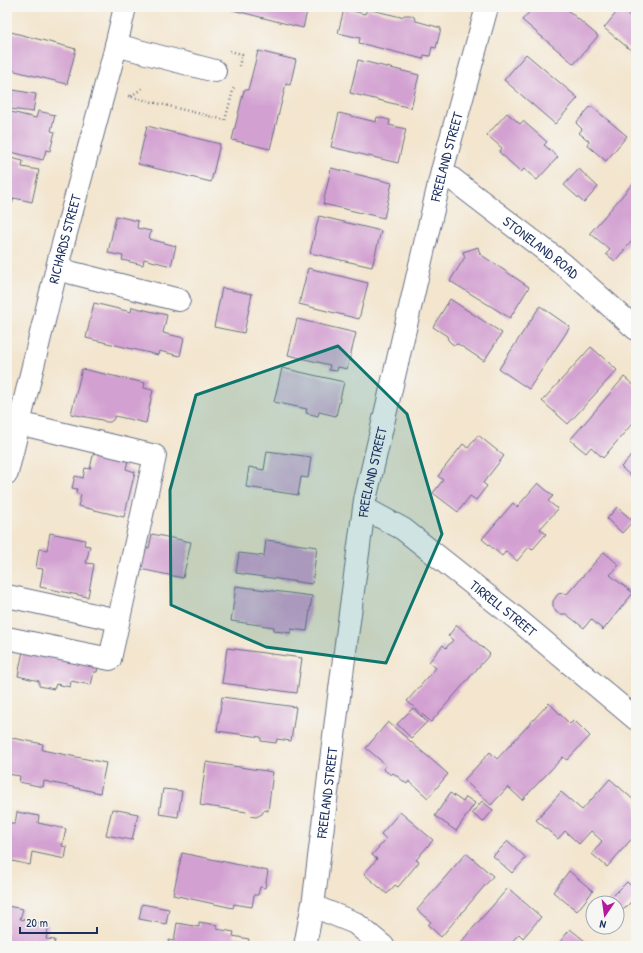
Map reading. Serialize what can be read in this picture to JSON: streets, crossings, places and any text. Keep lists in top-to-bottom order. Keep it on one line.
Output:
{"streets":{"street":["FREELAND STREET","RICHARDS STREET","STONELAND ROAD","TIRRELL STREET"]},"crossings":[["FREELAND STREET","STONELAND ROAD"],["FREELAND STREET","TIRRELL STREET"]],"scale_bar":"20 m","north":"bottom"}
